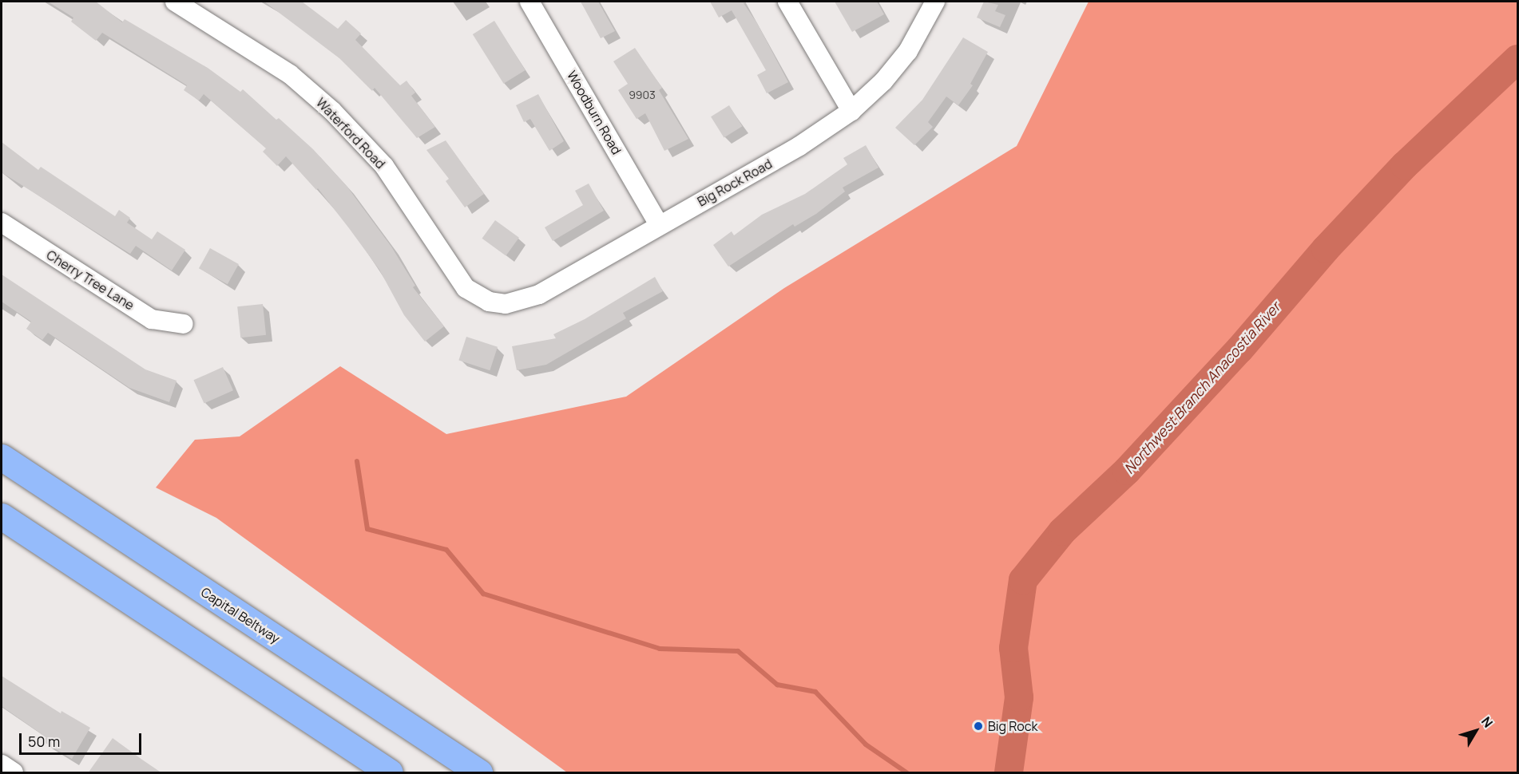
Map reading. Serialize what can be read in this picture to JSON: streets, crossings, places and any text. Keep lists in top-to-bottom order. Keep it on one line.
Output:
{"streets":{"highway":["Capital Beltway"],"street":["Woodburn Road","Waterford Road","Big Rock Road","Cherry Tree Lane"]},"crossings":[["Woodburn Road","Big Rock Road"],["Waterford Road","Big Rock Road"]],"water":["Northwest Branch Anacostia River"],"places":["Big Rock"],"house_numbers":["9903"],"scale_bar":"50 m","north":"top right"}
